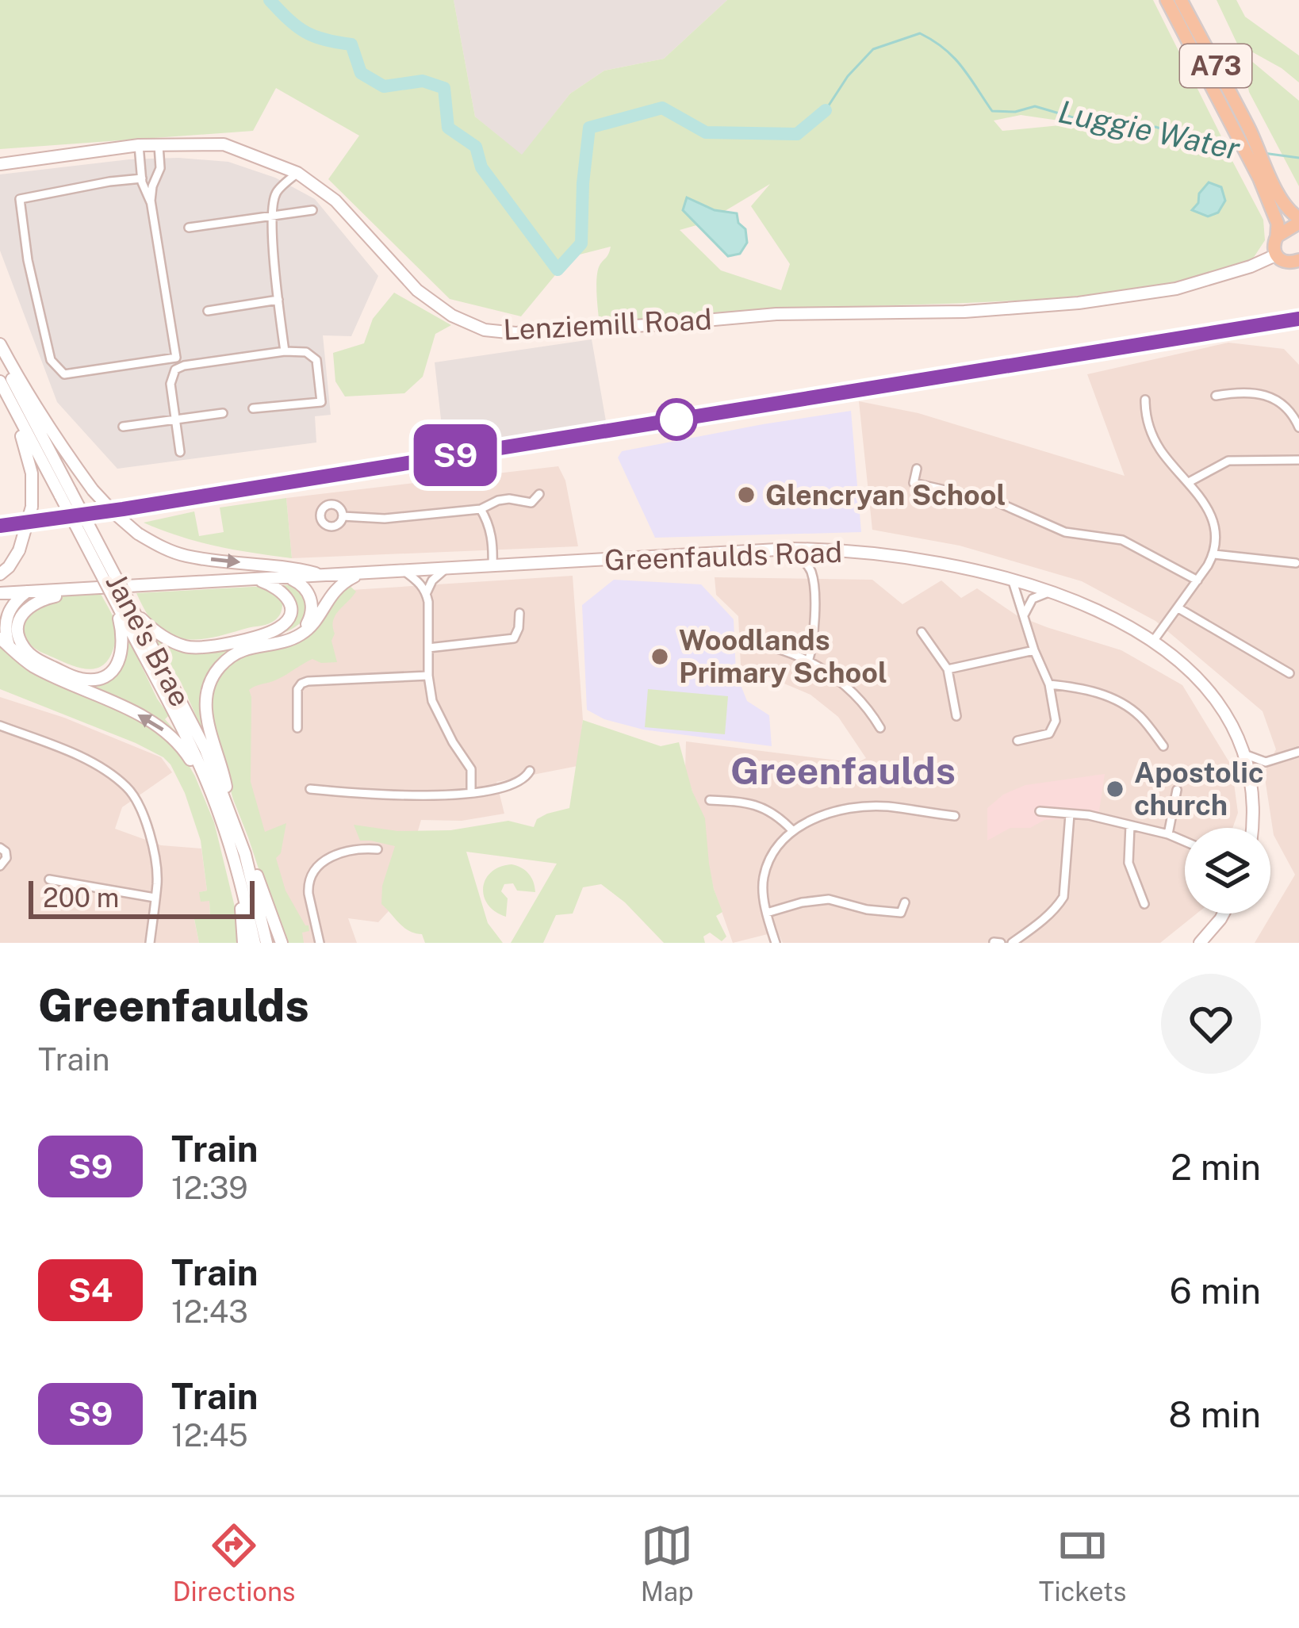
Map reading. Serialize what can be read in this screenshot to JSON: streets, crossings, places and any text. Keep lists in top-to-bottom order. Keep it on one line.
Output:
{"streets":{"main road":["A73","Lenziemill Road","Greenfaulds Road","Jane's Brae"]},"crossings":[["A73","Lenziemill Road"]],"districts":["Greenfaulds"],"water":["Luggie Water"],"places":["Glencryan School","Woodlands Primary School","Apostolic church"],"scale_bar":"200 m","page":{"on_map":"S9","scale":"200 m","heading":["Greenfaulds","Train"],"list":[{"mark":"S9","name":"Train","note":"12:39","value":"2 min"},{"mark":"S4","name":"Train","note":"12:43","value":"6 min"},{"mark":"S9","name":"Train","note":"12:45","value":"8 min"}],"tabs":["Directions","Map","Tickets"]}}
